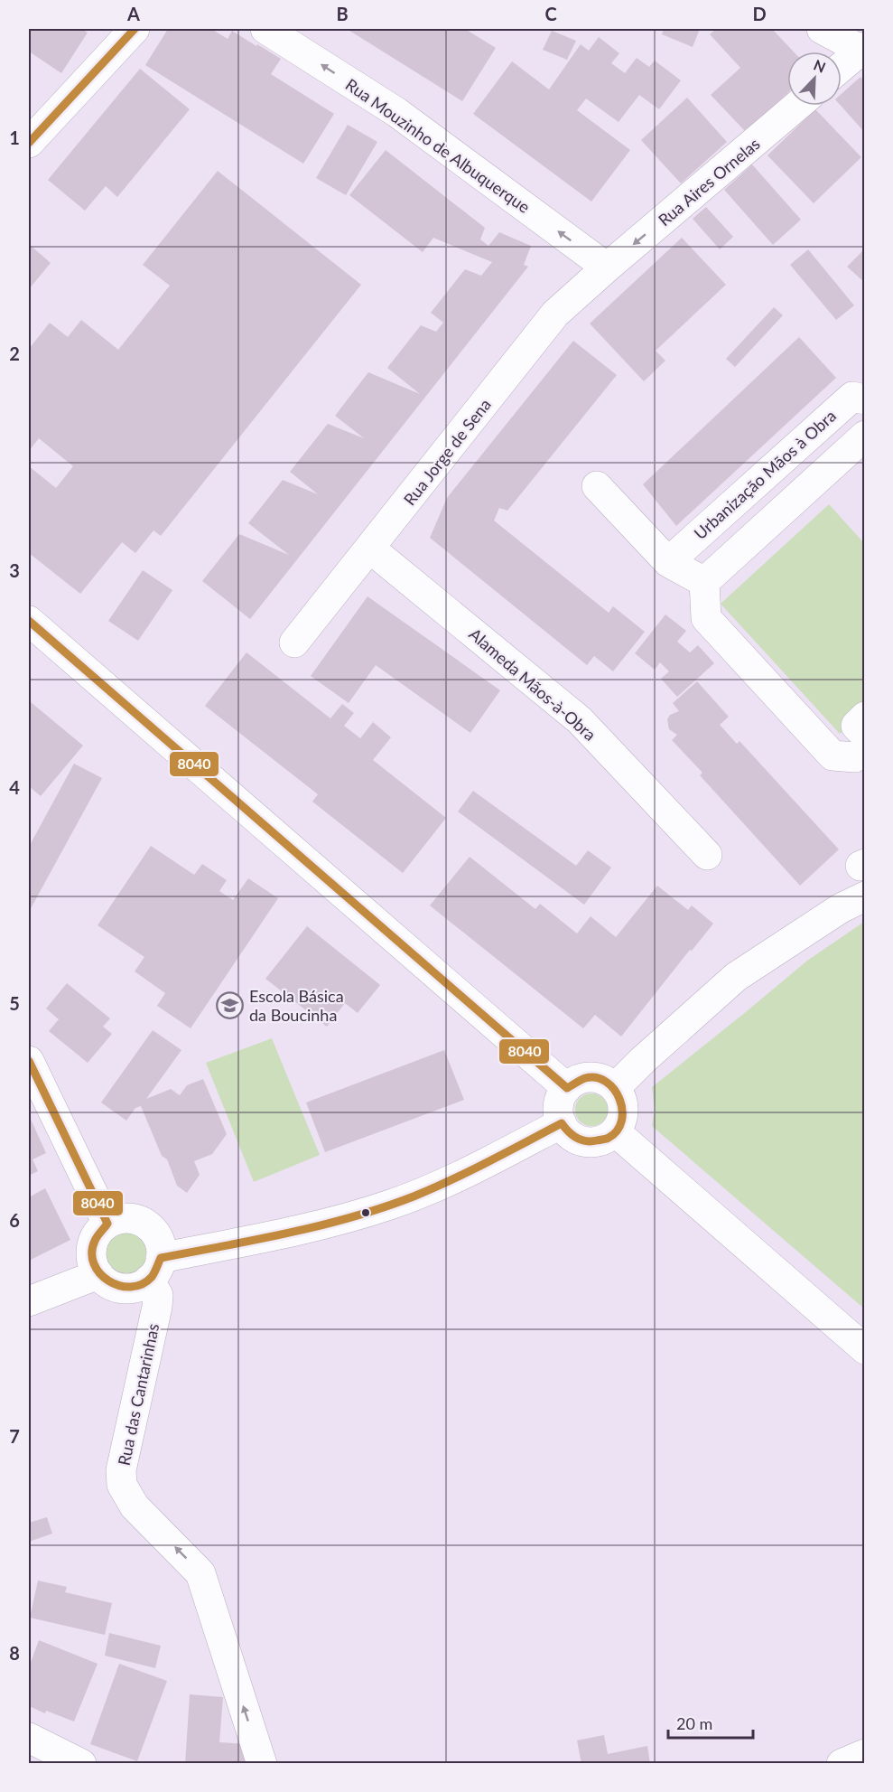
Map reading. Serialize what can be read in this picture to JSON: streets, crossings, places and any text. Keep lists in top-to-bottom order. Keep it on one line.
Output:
{"streets":{"street":["Rua Mouzinho de Albuquerque","Rua Aires Ornelas","Rua Jorge de Sena","Urbanização Mãos à Obra","Alameda Mãos-à-Obra","Rua das Cantarinhas"]},"crossings":[["Rua Mouzinho de Albuquerque","Rua Aires Ornelas"],["Rua Mouzinho de Albuquerque","Rua Jorge de Sena"],["Rua Aires Ornelas","Rua Jorge de Sena"],["Rua Jorge de Sena","Alameda Mãos-à-Obra"]],"one_way":["Rua Mouzinho de Albuquerque","Rua Aires Ornelas","Rua das Cantarinhas"],"places":{"school or university":["Escola Básica da Boucinha"]},"lines":["transit line 8040"],"scale_bar":"20 m","north":"top right","grid":{"columns":["A","B","C","D"],"rows":["1","2","3","4","5","6","7","8"]}}
